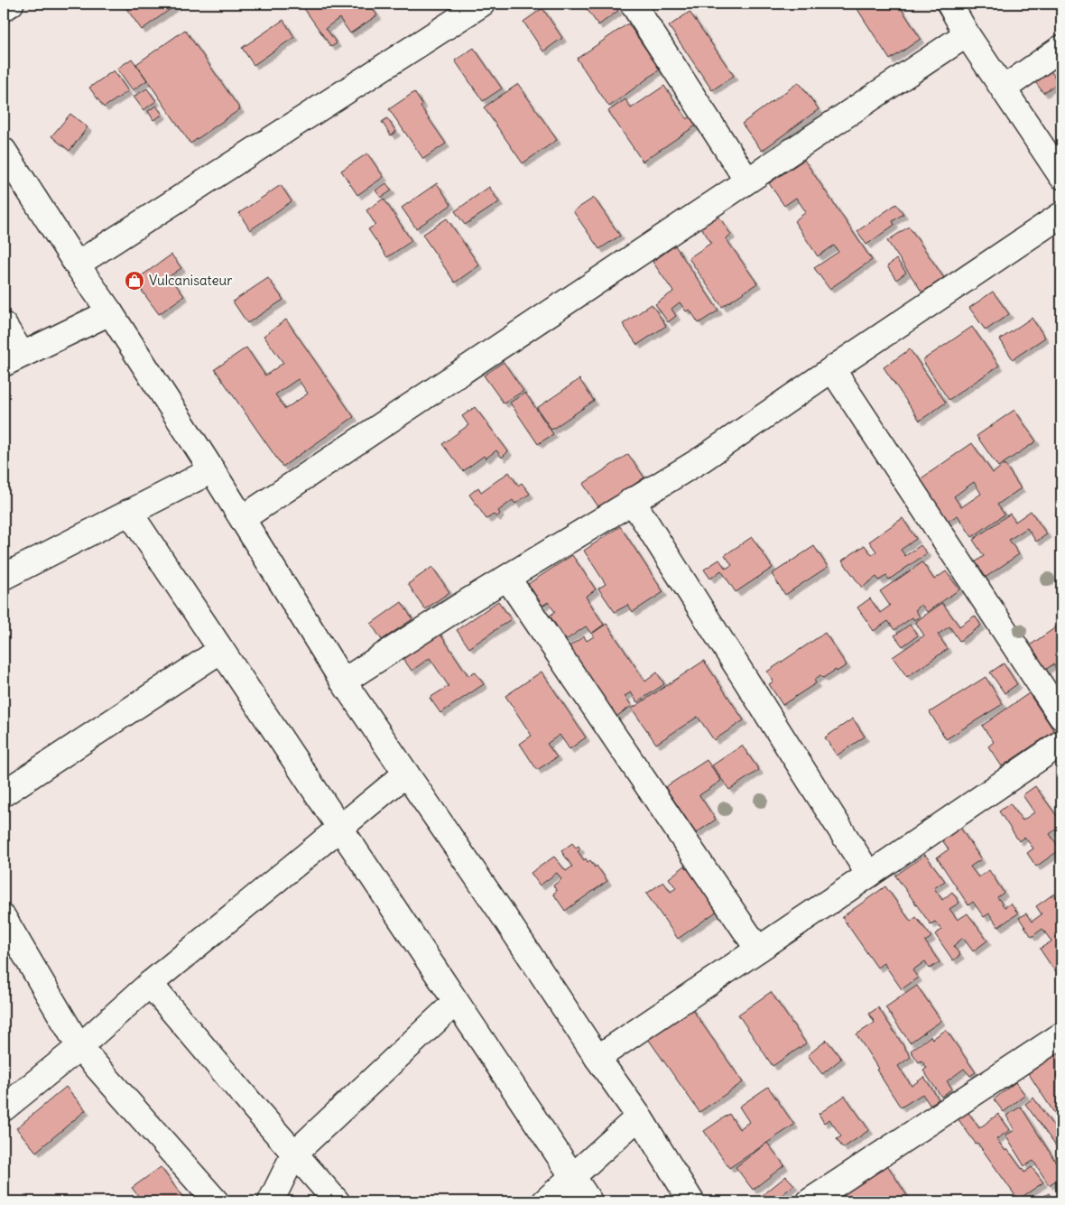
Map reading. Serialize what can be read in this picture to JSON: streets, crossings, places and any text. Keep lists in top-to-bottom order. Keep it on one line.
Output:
{"places":{"shop":["Vulcanisateur"]}}
